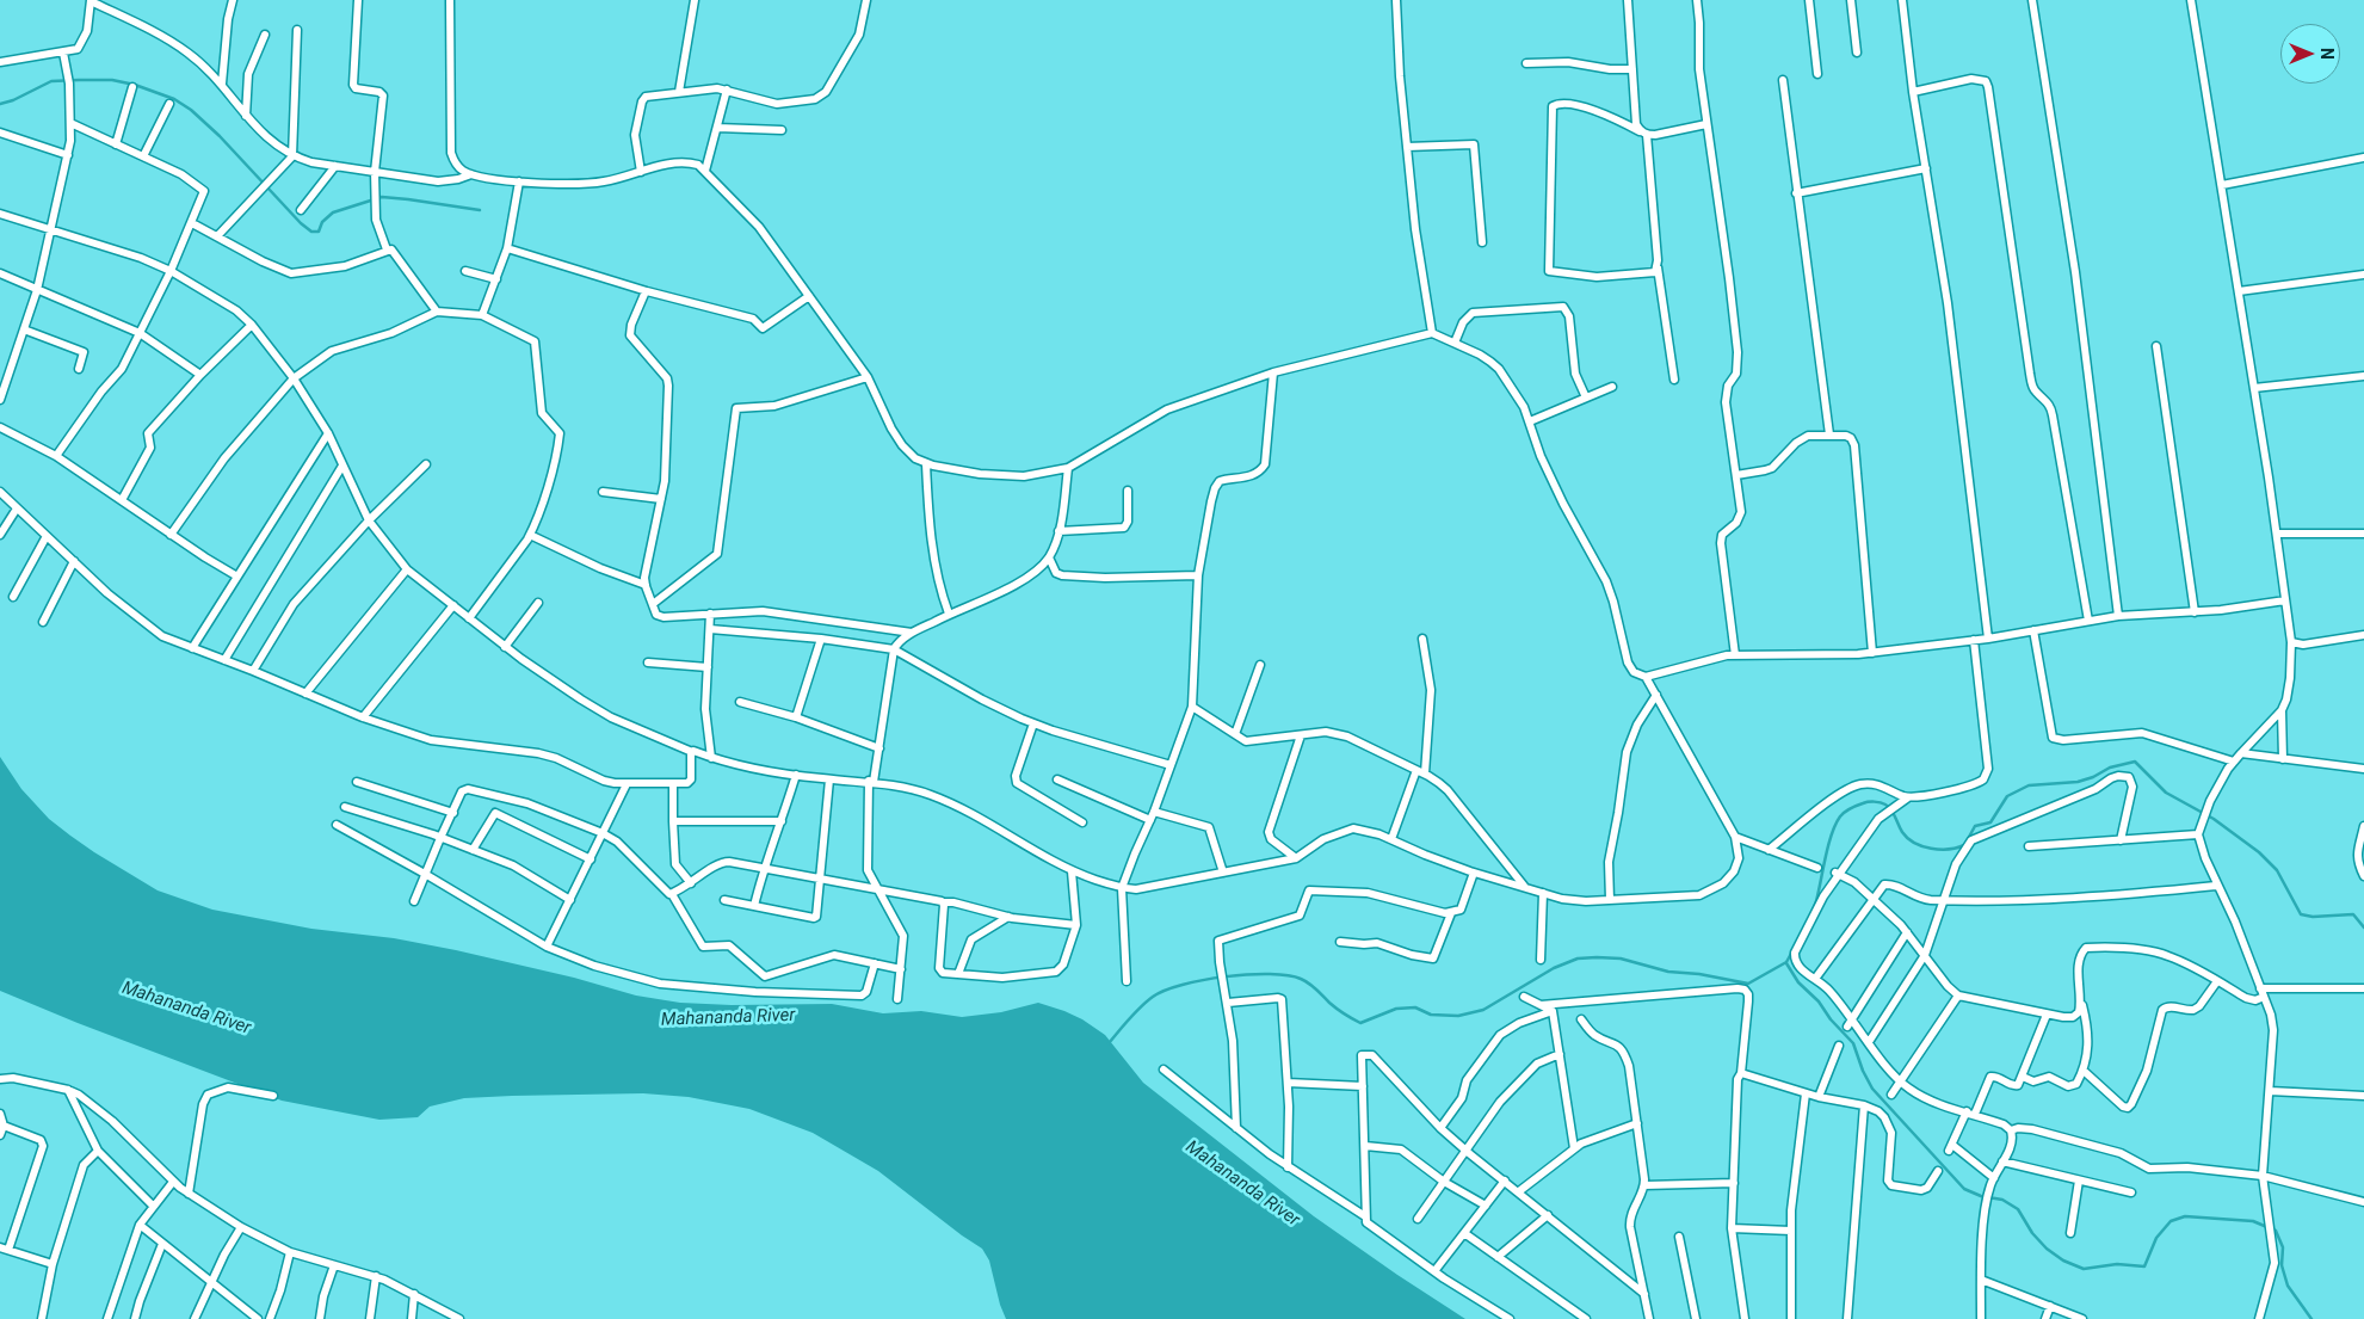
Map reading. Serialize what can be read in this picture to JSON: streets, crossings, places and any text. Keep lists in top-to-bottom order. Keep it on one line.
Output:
{"water":["Mahananda River"],"north":"right"}
